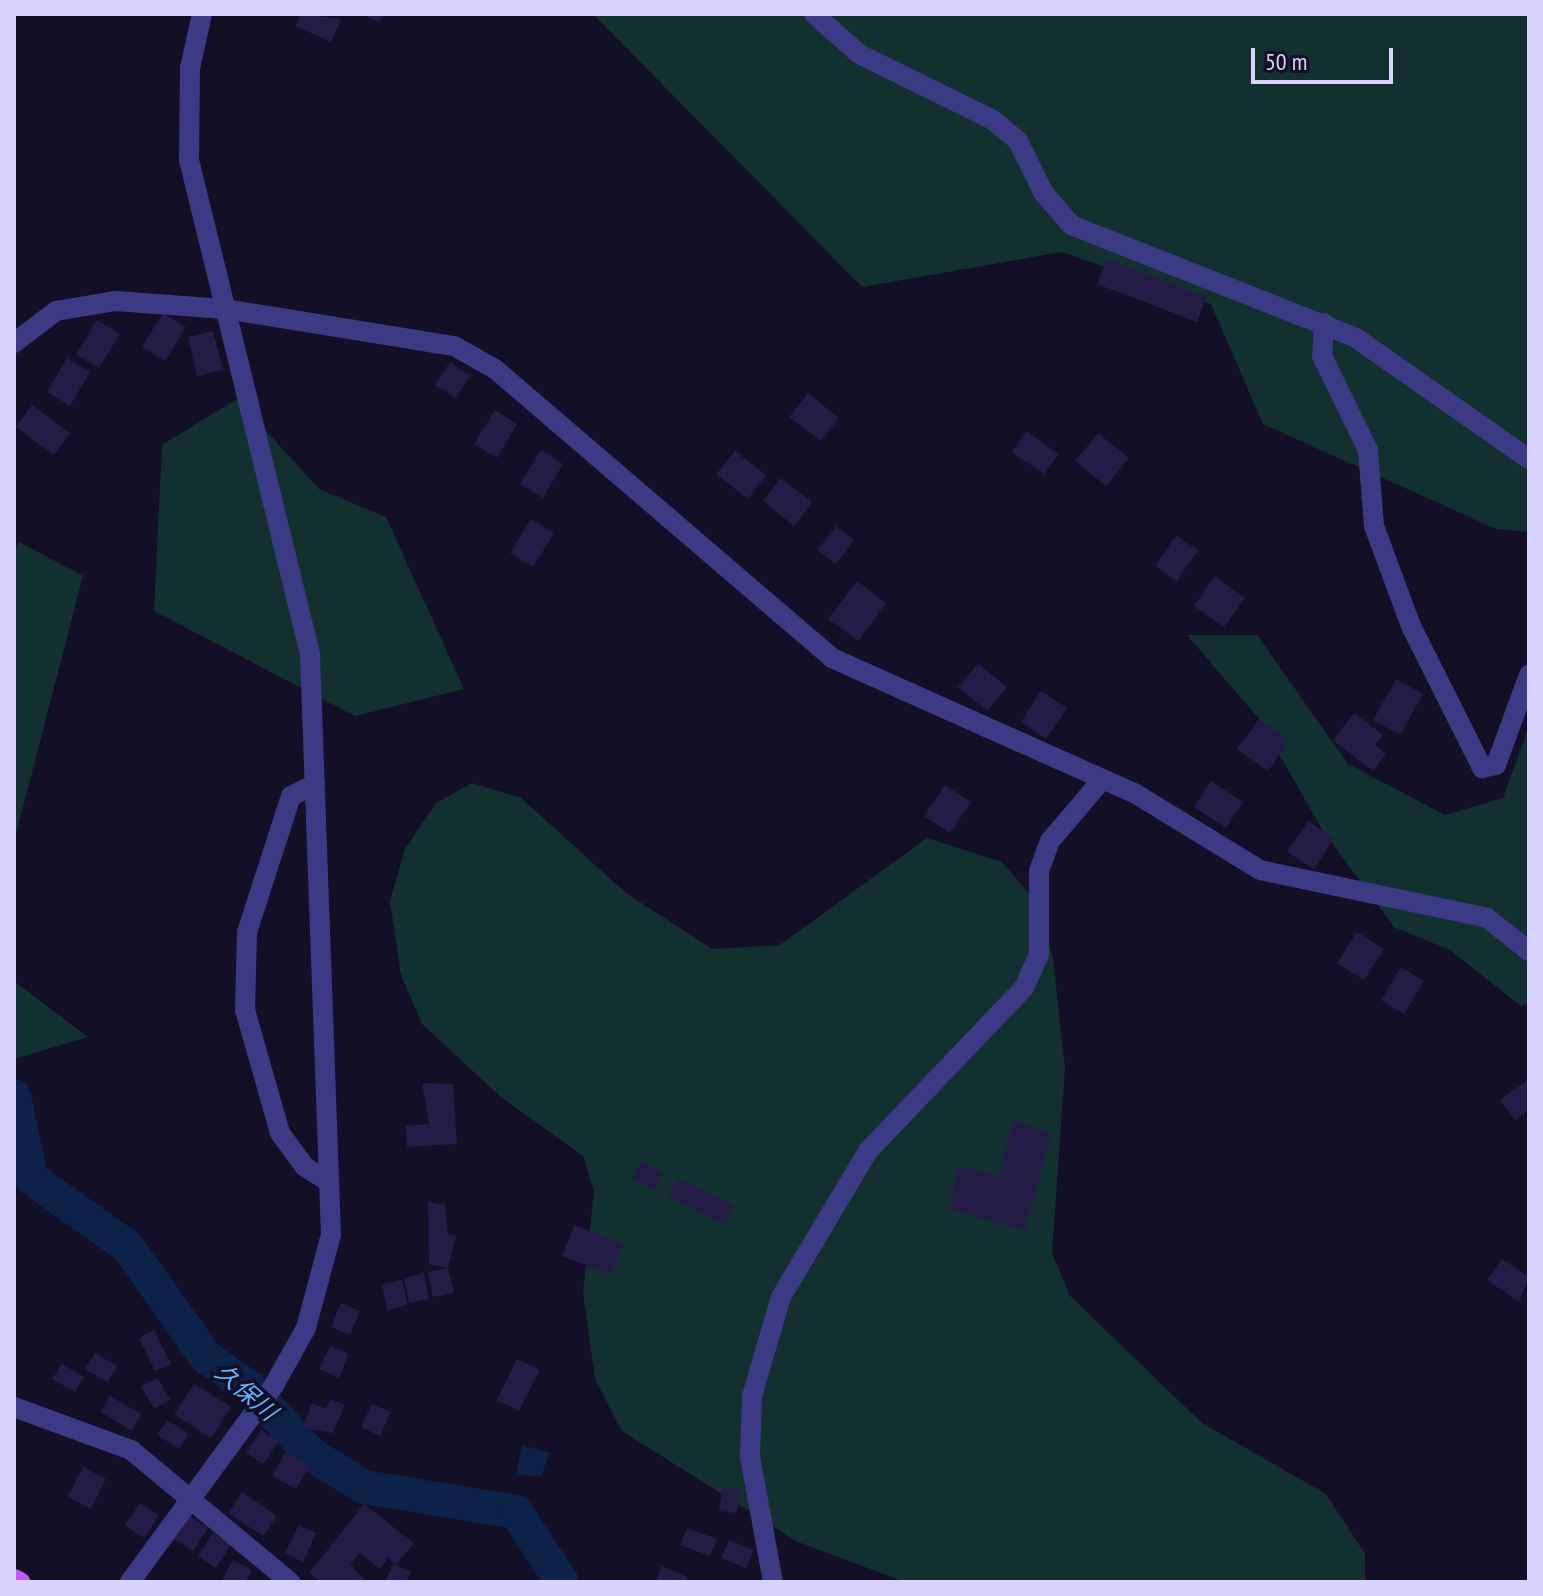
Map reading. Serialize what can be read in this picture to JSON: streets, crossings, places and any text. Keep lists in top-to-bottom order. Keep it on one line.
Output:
{"water":["久保川"],"scale_bar":"50 m"}
